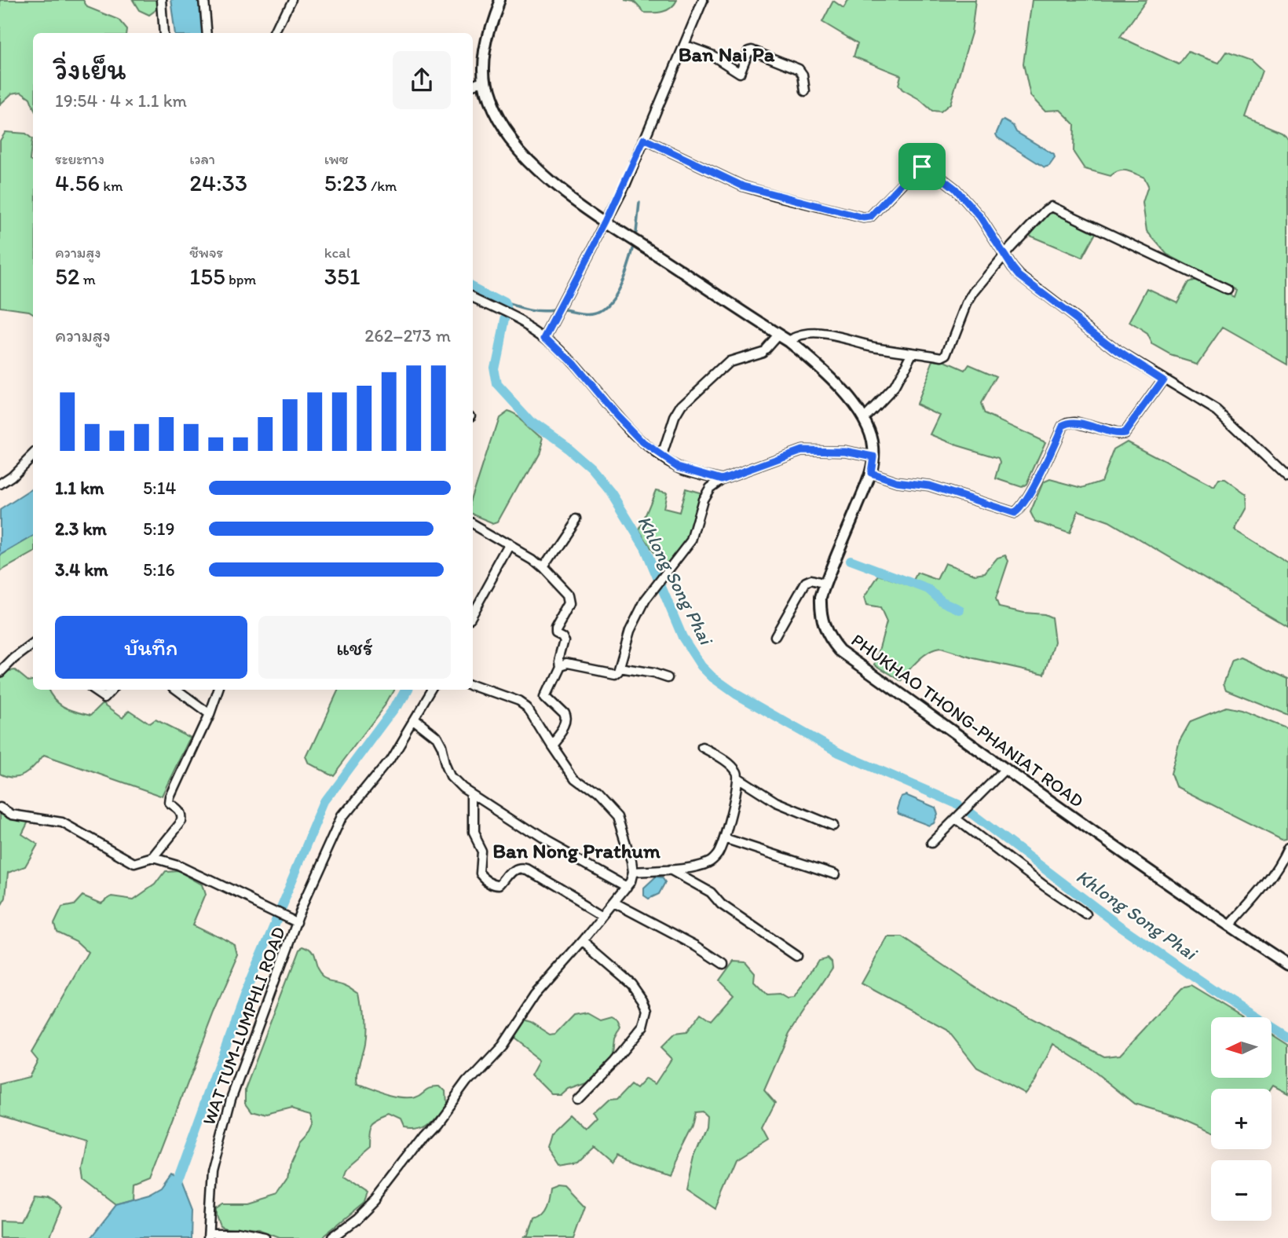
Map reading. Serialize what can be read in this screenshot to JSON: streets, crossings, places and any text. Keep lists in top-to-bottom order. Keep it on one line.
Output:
{"streets":{"street":["PHUKHAO THONG-PHANIAT ROAD","WAT TUM-LUMPHLI ROAD"]},"districts":["Ban Nai Pa","Ban Nong Prathum"],"water":["Khlong Song Phai"],"north":"left","page":{"heading":["วิ่งเย็น","19:54 · 4 × 1.1 km"],"stats":[["ระยะทาง","4.56 km"],["เวลา","24:33"],["เพซ","5:23 /km"],["ความสูง","52 m"],["ชีพจร","155 bpm"],["kcal","351"]],"chart":["ความสูง","262–273 m"],"list":[{"name":"1.1 km","note":"5:14"},{"name":"2.3 km","note":"5:19"},{"name":"3.4 km","note":"5:16"}],"buttons":["บันทึก","แชร์"],"map_buttons":["+","−"]}}
